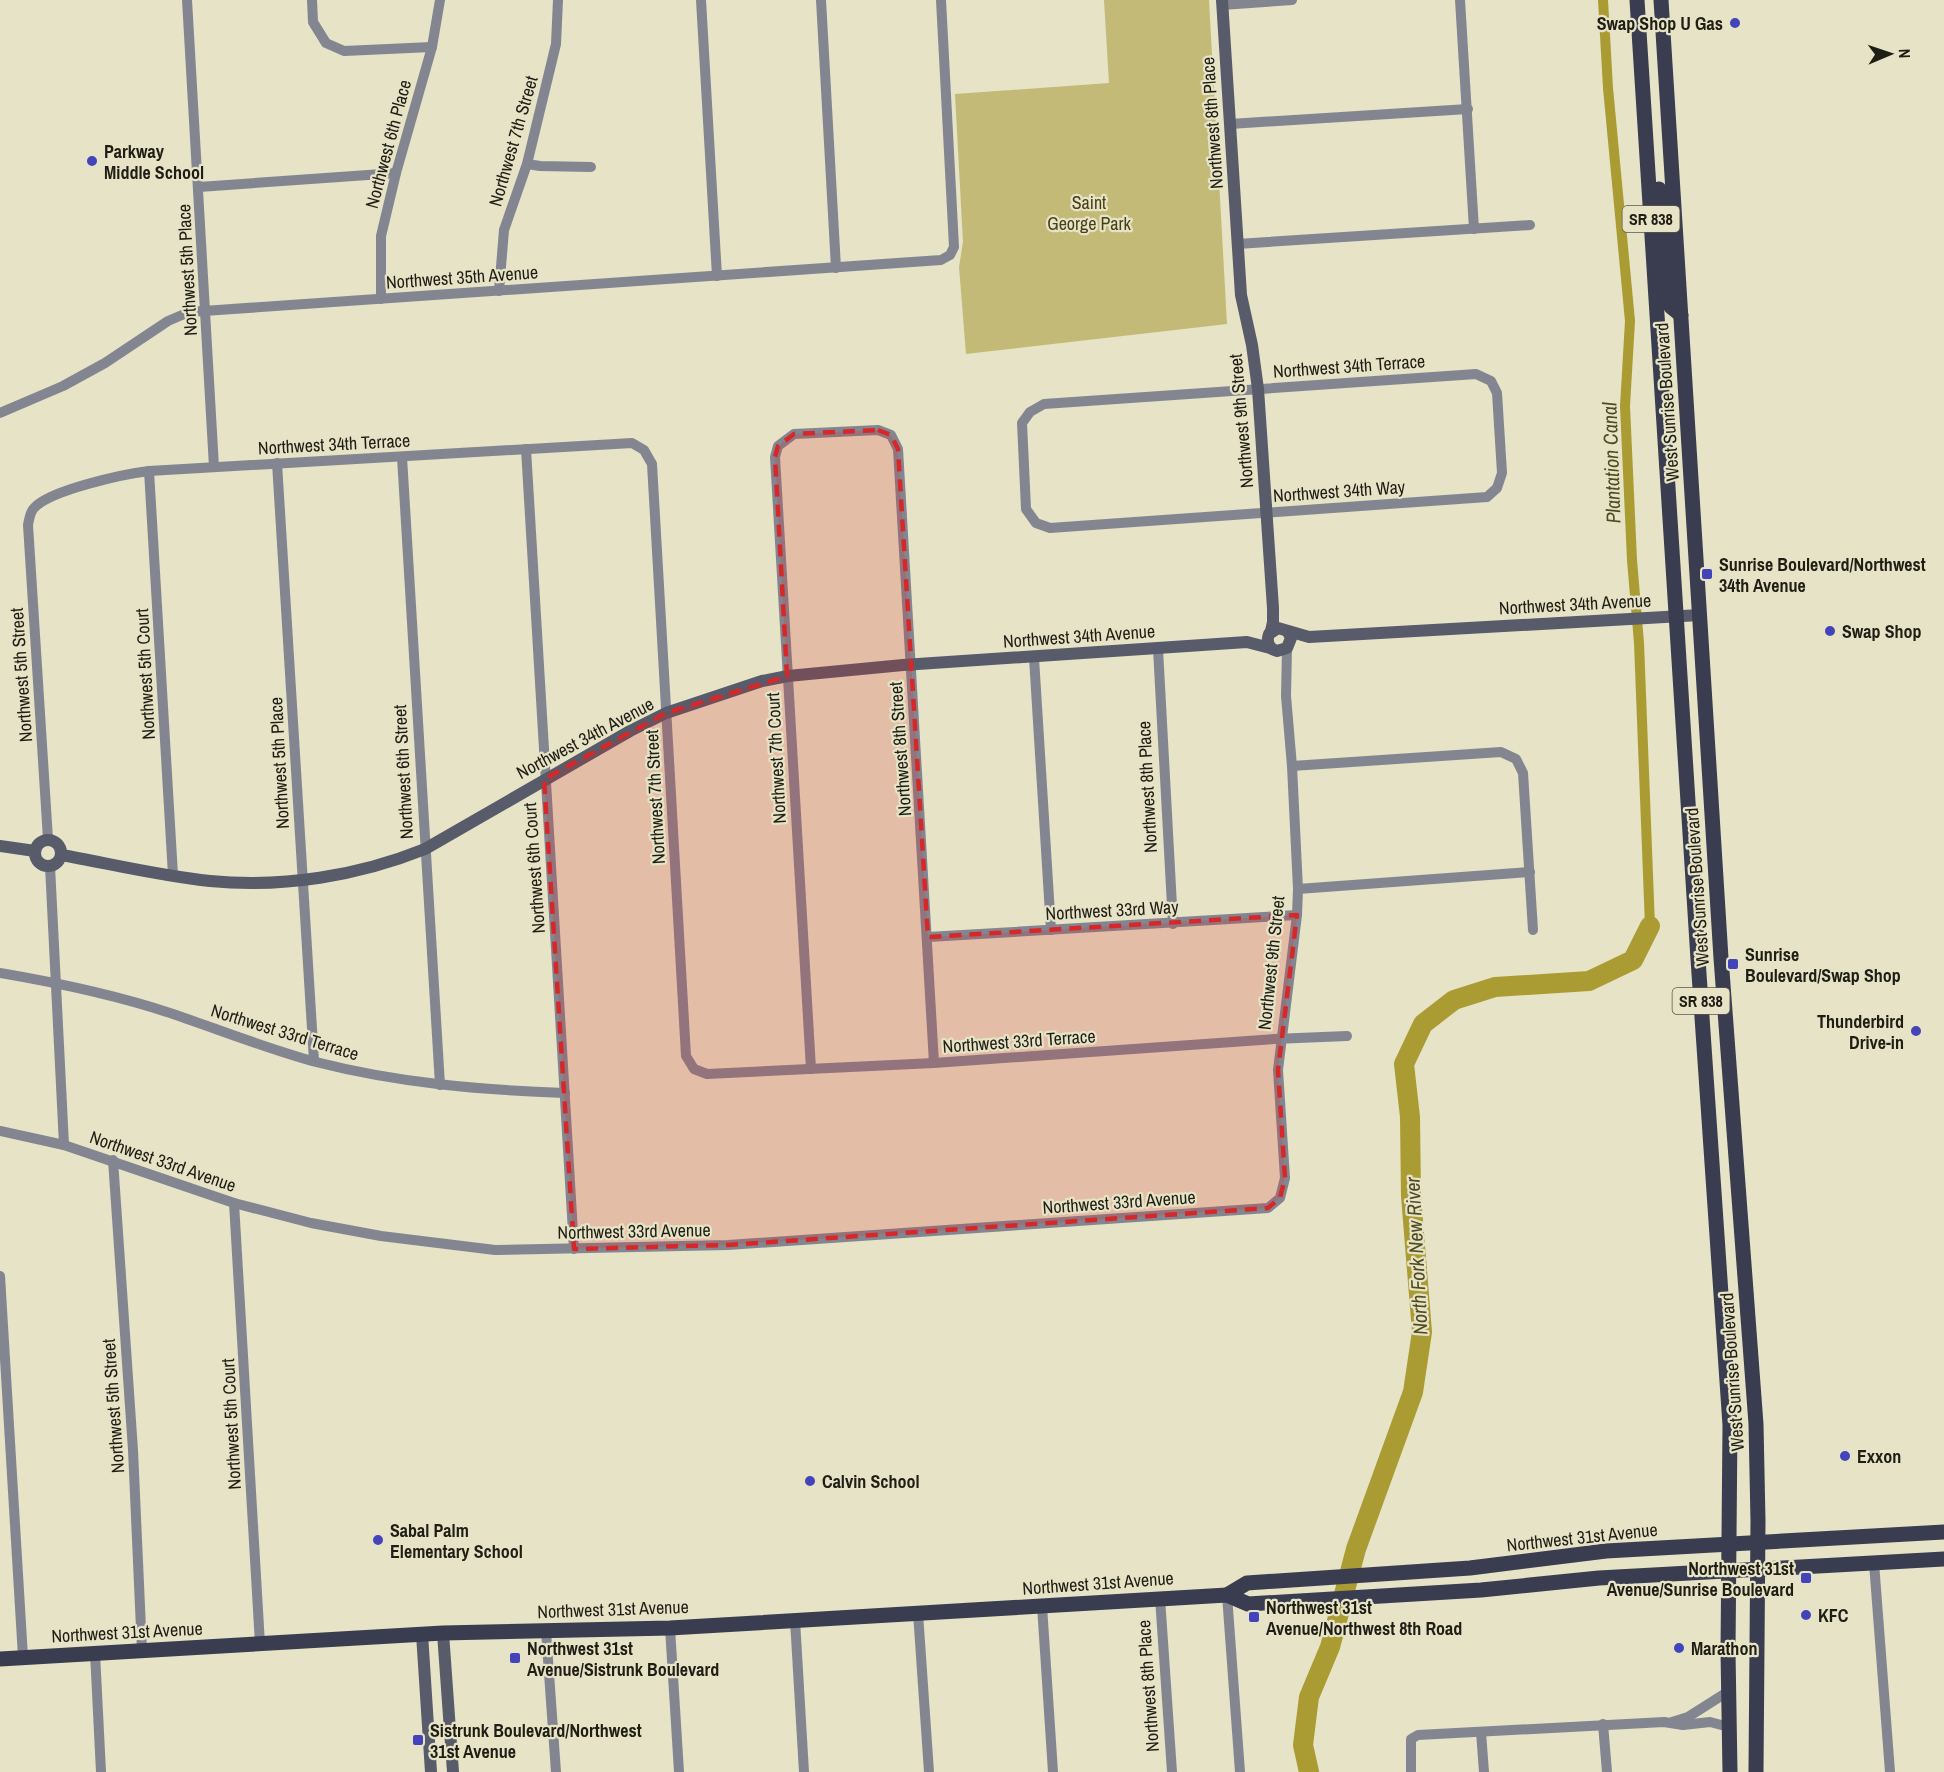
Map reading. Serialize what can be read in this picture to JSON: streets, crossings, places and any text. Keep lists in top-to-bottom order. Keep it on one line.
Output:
{"streets":{"main road":["SR 838","West Sunrise Boulevard","Northwest 31st Avenue"],"street":["Northwest 8th Place","Northwest 7th Street","Northwest 6th Place","Northwest 5th Place","Northwest 35th Avenue","Northwest 34th Terrace","Northwest 9th Street","Northwest 34th Way","Northwest 34th Avenue","Northwest 5th Court","Northwest 5th Street","Northwest 8th Street","Northwest 7th Court","Northwest 6th Street","Northwest 6th Court","Northwest 33rd Way","Northwest 33rd Terrace","Northwest 33rd Avenue"]},"crossings":[["Northwest 8th Place","Northwest 9th Street"],["Northwest 8th Place","Northwest 34th Avenue"],["Northwest 8th Place","Northwest 33rd Way"],["Northwest 8th Place","Northwest 31st Avenue"],["Northwest 7th Street","Northwest 35th Avenue"],["Northwest 7th Street","Northwest 34th Terrace"],["Northwest 7th Street","Northwest 34th Avenue"],["Northwest 7th Street","Northwest 33rd Terrace"],["Northwest 6th Place","Northwest 35th Avenue"],["Northwest 5th Place","Northwest 35th Avenue"],["Northwest 5th Place","Northwest 34th Terrace"],["Northwest 5th Place","Northwest 34th Avenue"],["Northwest 5th Place","Northwest 33rd Terrace"],["Northwest 34th Terrace","Northwest 9th Street"],["Northwest 34th Terrace","Northwest 34th Way"],["Northwest 34th Terrace","Northwest 5th Court"],["Northwest 34th Terrace","Northwest 5th Street"],["Northwest 34th Terrace","Northwest 6th Street"],["Northwest 34th Terrace","Northwest 6th Court"],["West Sunrise Boulevard","Northwest 34th Avenue"],["West Sunrise Boulevard","Northwest 31st Avenue"],["Northwest 9th Street","Northwest 34th Way"],["Northwest 9th Street","Northwest 34th Avenue"],["Northwest 9th Street","Northwest 33rd Way"],["Northwest 9th Street","Northwest 33rd Terrace"],["Northwest 9th Street","Northwest 33rd Avenue"],["Northwest 34th Avenue","Northwest 5th Court"],["Northwest 34th Avenue","Northwest 5th Street"],["Northwest 34th Avenue","Northwest 8th Street"],["Northwest 34th Avenue","Northwest 7th Court"],["Northwest 34th Avenue","Northwest 6th Street"],["Northwest 34th Avenue","Northwest 6th Court"],["Northwest 5th Court","Northwest 33rd Avenue"],["Northwest 5th Court","Northwest 31st Avenue"],["Northwest 5th Street","Northwest 33rd Avenue"],["Northwest 5th Street","Northwest 31st Avenue"],["Northwest 8th Street","Northwest 7th Court"],["Northwest 8th Street","Northwest 33rd Way"],["Northwest 8th Street","Northwest 33rd Terrace"],["Northwest 7th Court","Northwest 33rd Terrace"],["Northwest 6th Street","Northwest 33rd Terrace"],["Northwest 6th Court","Northwest 33rd Terrace"],["Northwest 6th Court","Northwest 33rd Avenue"]],"water":["Plantation Canal","North Fork New River"],"parks":["Saint George Park"],"places":{"other":["Swap Shop U Gas","Parkway Middle School","Swap Shop","Thunderbird Drive-in","Exxon","Calvin School","Sabal Palm Elementary School","KFC","Marathon"],"transit":["Sunrise Boulevard/Northwest 34th Avenue","Sunrise Boulevard/Swap Shop","Northwest 31st Avenue/Sunrise Boulevard","Northwest 31st Avenue/Northwest 8th Road","Northwest 31st Avenue/Sistrunk Boulevard","Sistrunk Boulevard/Northwest 31st Avenue"]},"north":"right"}
